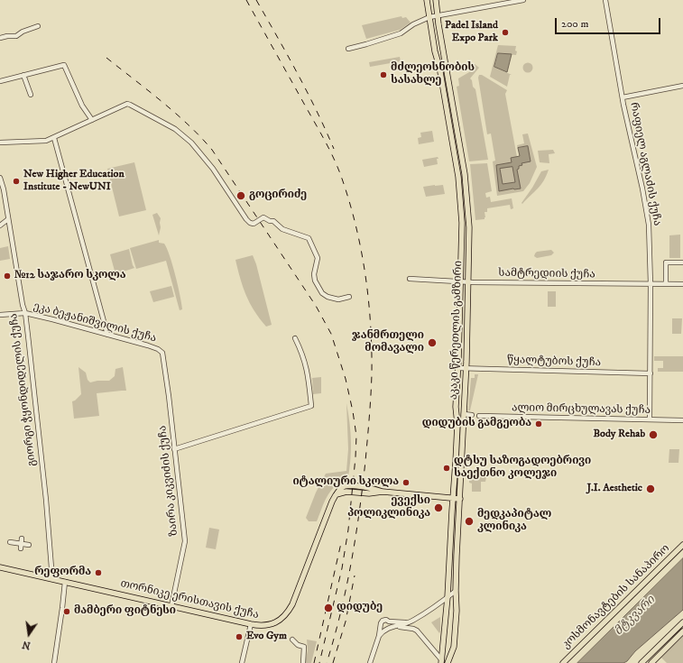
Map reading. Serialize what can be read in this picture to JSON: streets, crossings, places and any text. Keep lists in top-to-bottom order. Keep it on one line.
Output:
{"streets":{"main road":["აკაკი წერეთლის გამზირი","კოსმონავტების სანაპირო","თორნიკე ერისთავის ქუჩა"],"street":["რაფიელ აგლაძის ქუჩა","სამტრედიის ქუჩა","ეკა ბეჟანიშვილის ქუჩა","წყალტუბოს ქუჩა","გიორგი ჭყონდიდელის ქუჩა","ალიო მირცხულავას ქუჩა","ზაირა კიკვიძის ქუჩა"]},"crossings":[["რაფიელ აგლაძის ქუჩა","სამტრედიის ქუჩა"],["რაფიელ აგლაძის ქუჩა","წყალტუბოს ქუჩა"],["რაფიელ აგლაძის ქუჩა","ალიო მირცხულავას ქუჩა"],["სამტრედიის ქუჩა","აკაკი წერეთლის გამზირი"],["ეკა ბეჟანიშვილის ქუჩა","გიორგი ჭყონდიდელის ქუჩა"],["ეკა ბეჟანიშვილის ქუჩა","ზაირა კიკვიძის ქუჩა"],["აკაკი წერეთლის გამზირი","წყალტუბოს ქუჩა"],["აკაკი წერეთლის გამზირი","თორნიკე ერისთავის ქუჩა"],["გიორგი ჭყონდიდელის ქუჩა","თორნიკე ერისთავის ქუჩა"],["ზაირა კიკვიძის ქუჩა","თორნიკე ერისთავის ქუჩა"]],"water":["მტკვარი"],"places":["Padel Island Expo Park","მძლეოსნობის სასახლე","New Higher Education Institute - NewUNI","გოცირიძე","№12 საჯარო სკოლა","ჯანმრთელი მომავალი","დიდუბის გამგეობა","Body Rehab","დტსუ საზოგადოებრივი საექთნო კოლეჯი","იტალიური სკოლა","J.I. Aesthetic","ევექსი პოლიკლინიკა","მედკაპიტალ კლინიკა","რეფორმა","დიდუბე","მამბერი ფიტნესი","Evo Gym"],"scale_bar":"200 m","north":"bottom"}
